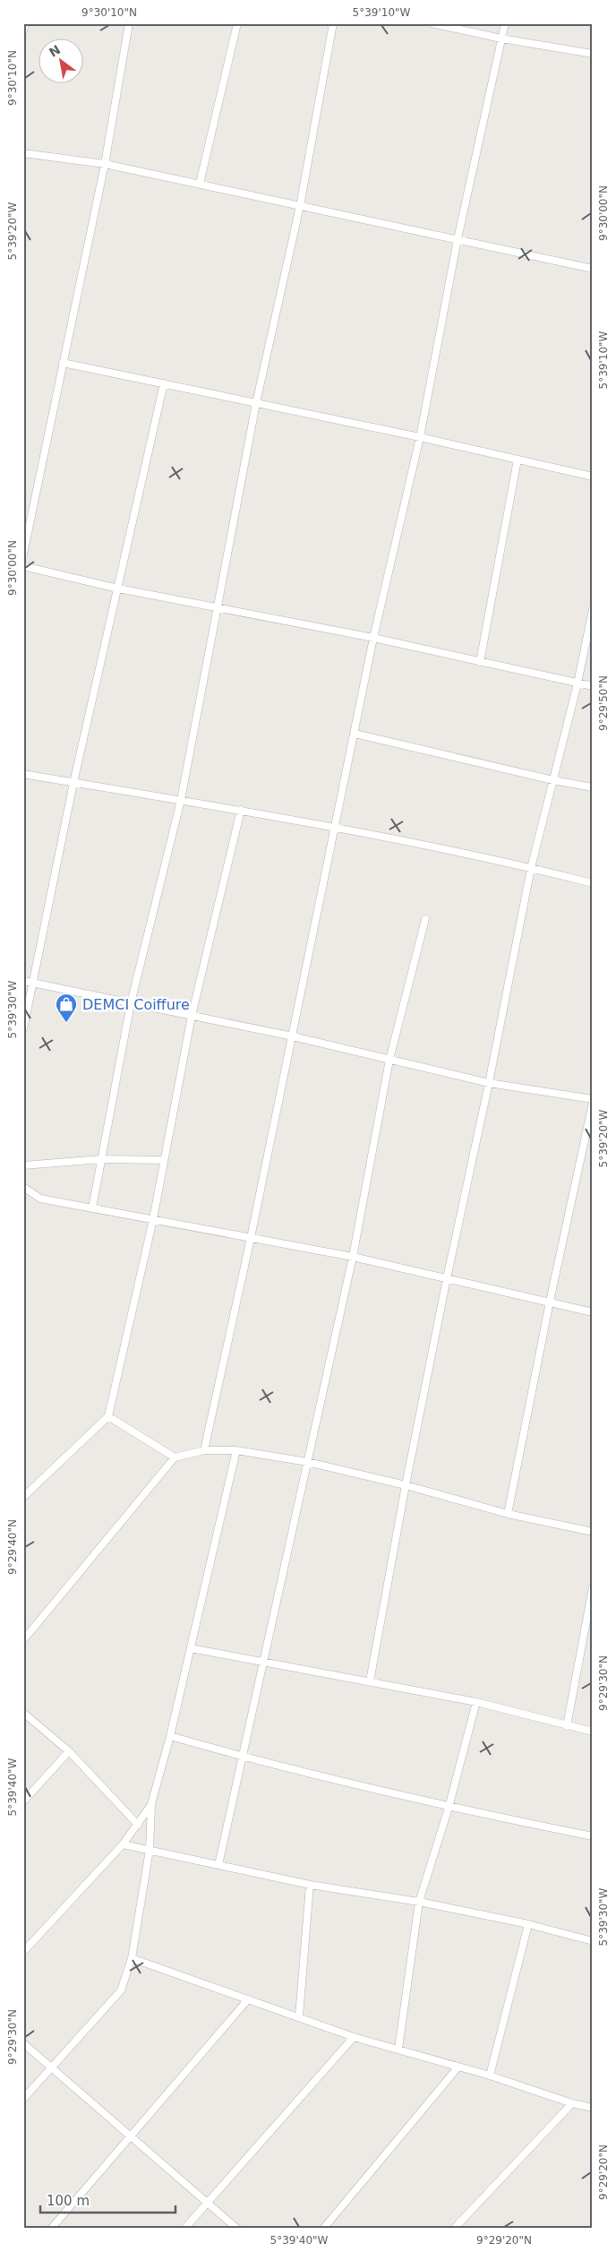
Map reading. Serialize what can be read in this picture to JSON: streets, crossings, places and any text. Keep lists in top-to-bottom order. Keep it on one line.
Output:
{"places":{"shop":["DEMCI Coiffure"]},"scale_bar":"100 m","north":"top left","coordinates":["9°30'10\"N","5°39'10\"W","9°30'00\"N","5°39'20\"W","9°29'50\"N","5°39'30\"W","9°29'40\"N","9°29'30\"N","5°39'40\"W","9°29'20\"N"]}
